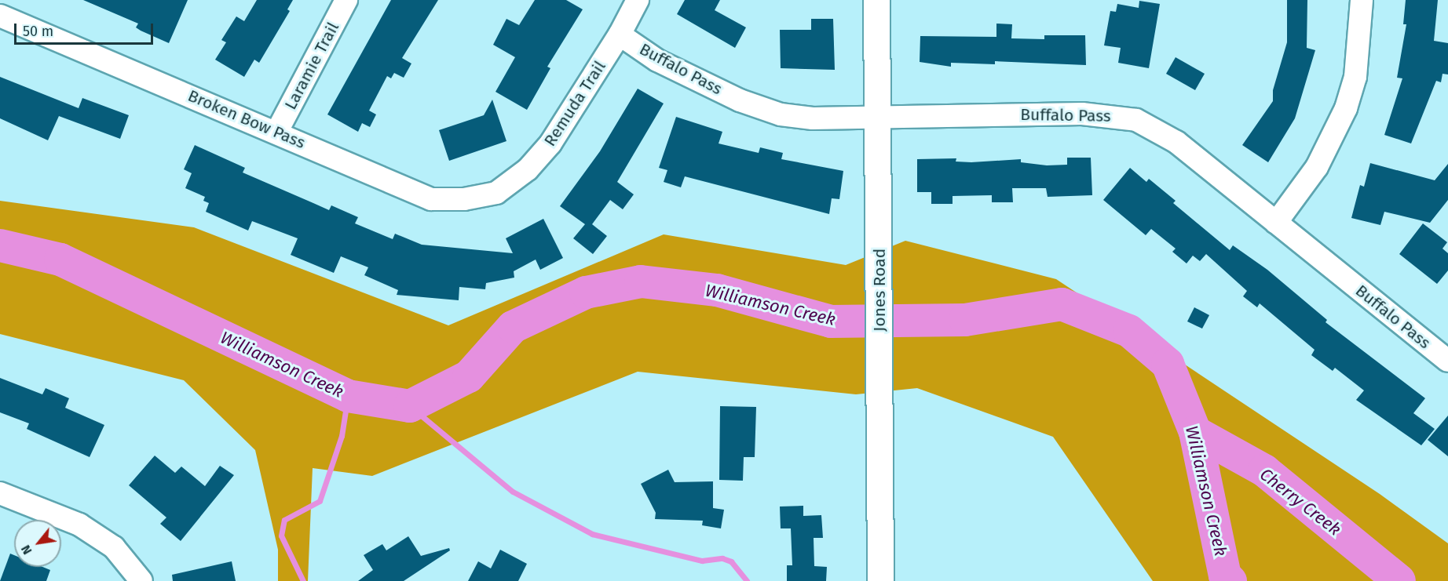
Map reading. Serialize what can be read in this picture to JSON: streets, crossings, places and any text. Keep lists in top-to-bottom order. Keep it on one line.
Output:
{"streets":{"street":["Laramie Trail","Buffalo Pass","Remuda Trail","Broken Bow Pass","Jones Road"]},"crossings":[["Laramie Trail","Broken Bow Pass"],["Buffalo Pass","Remuda Trail"],["Buffalo Pass","Jones Road"],["Remuda Trail","Broken Bow Pass"]],"water":["Williamson Creek","Cherry Creek"],"scale_bar":"50 m","north":"bottom left"}
